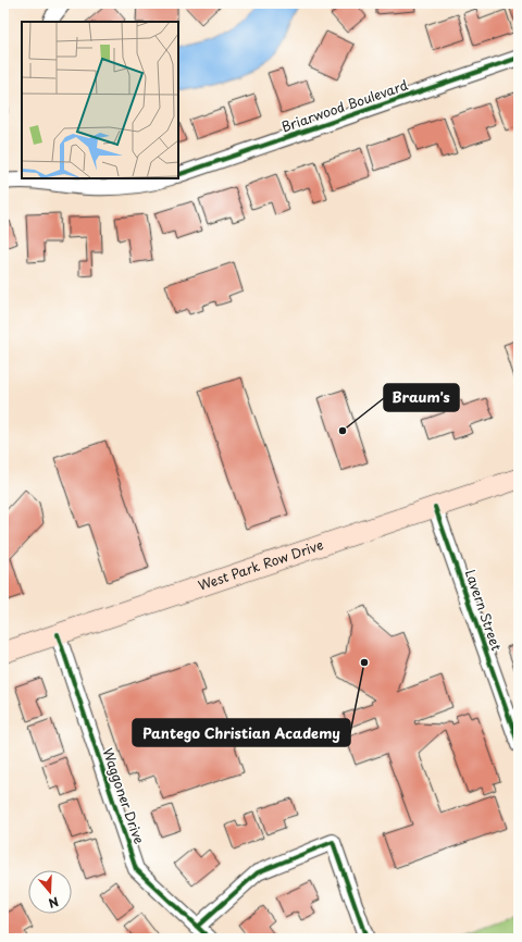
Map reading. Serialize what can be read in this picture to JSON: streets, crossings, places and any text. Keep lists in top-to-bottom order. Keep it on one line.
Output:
{"streets":{"main road":["West Park Row Drive"],"street":["Briarwood Boulevard","Lavern Street","Waggoner Drive"]},"crossings":[["West Park Row Drive","Lavern Street"],["West Park Row Drive","Waggoner Drive"]],"places":["Braum's","Pantego Christian Academy"],"north":"bottom"}
